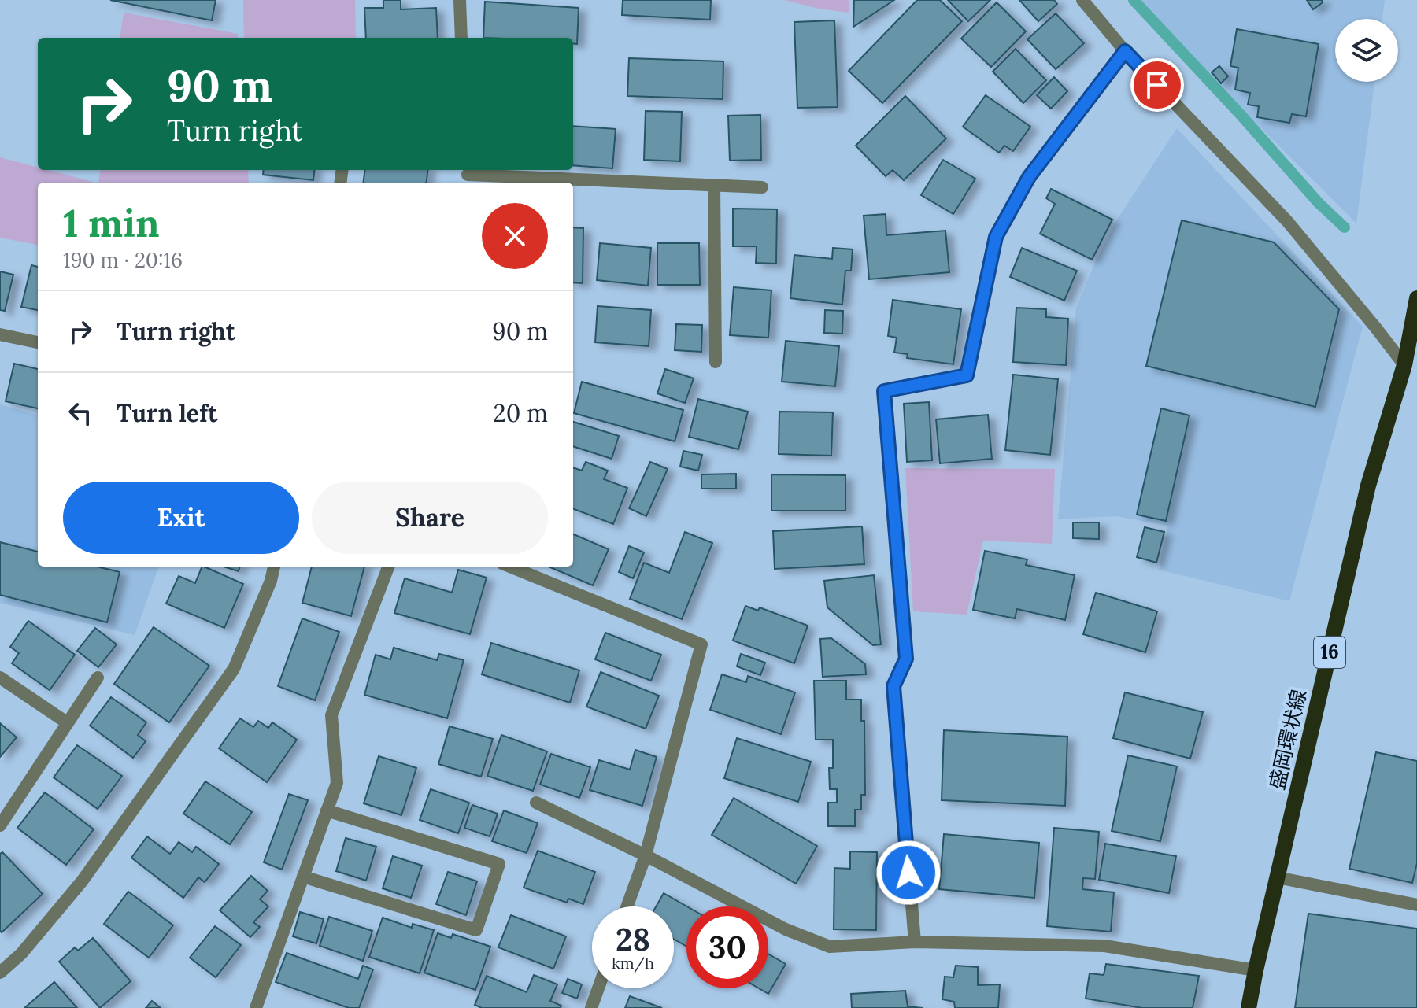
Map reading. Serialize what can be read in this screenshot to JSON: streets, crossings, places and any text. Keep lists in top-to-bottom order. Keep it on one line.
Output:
{"streets":{"main road":["16","盛岡環状線"]},"page":{"turn":["90 m","Turn right"],"heading":["1 min","190 m · 20:16"],"list":[{"name":"Turn right","value":"90 m"},{"name":"Turn left","value":"20 m"}],"buttons":["Exit","Share"],"speed":"28 km/h","limit":"30"}}
